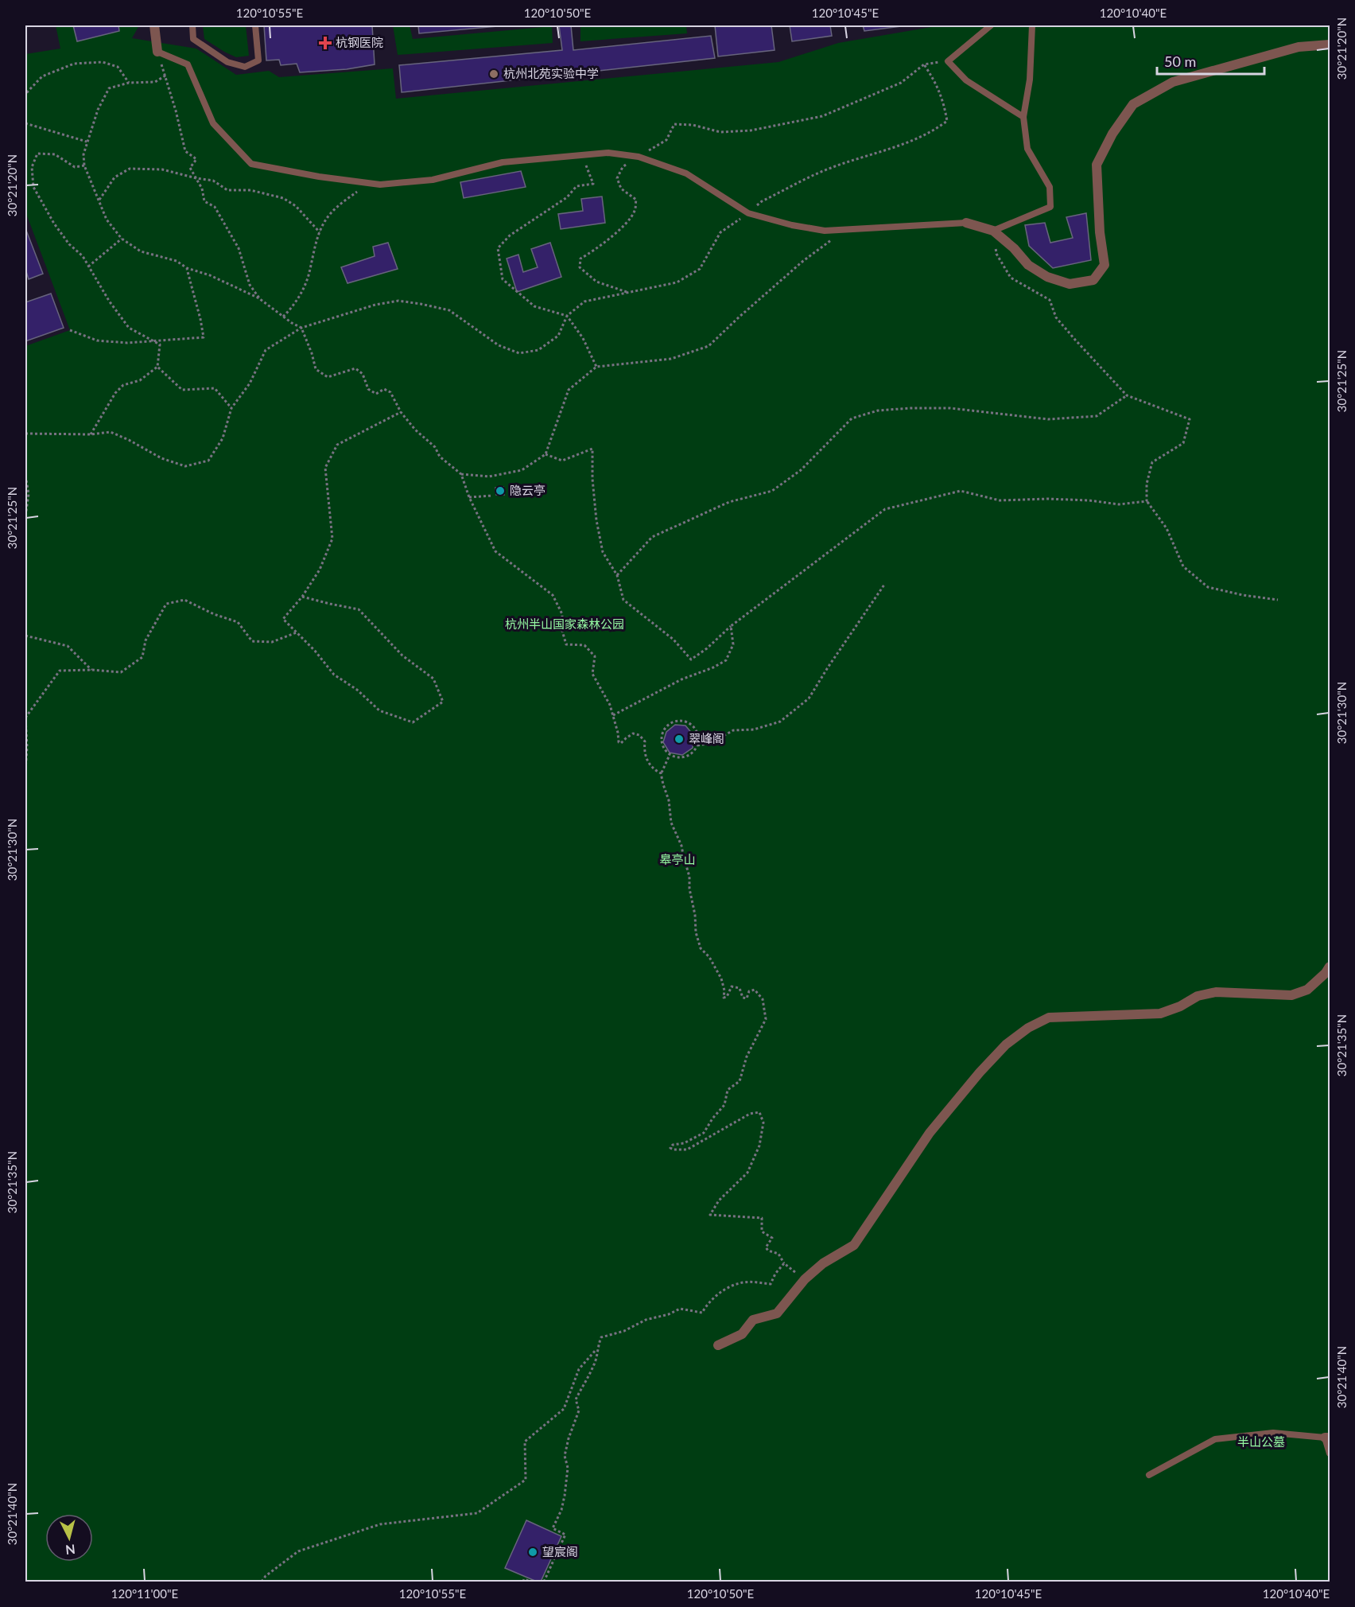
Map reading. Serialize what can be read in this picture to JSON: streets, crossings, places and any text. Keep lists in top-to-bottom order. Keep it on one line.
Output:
{"parks":["杭州半山国家森林公园","皋亭山","半山公墓"],"places":{"health":["杭钢医院"],"other":["杭州北苑实验中学","隐云亭","翠峰阁","望宸阁"]},"scale_bar":"50 m","north":"bottom","coordinates":["120°10'55\"E","120°10'50\"E","120°10'45\"E","120°10'40\"E","30°21'20\"N","30°21'25\"N","30°21'30\"N","30°21'35\"N","30°21'40\"N","120°11'00\"E"]}
